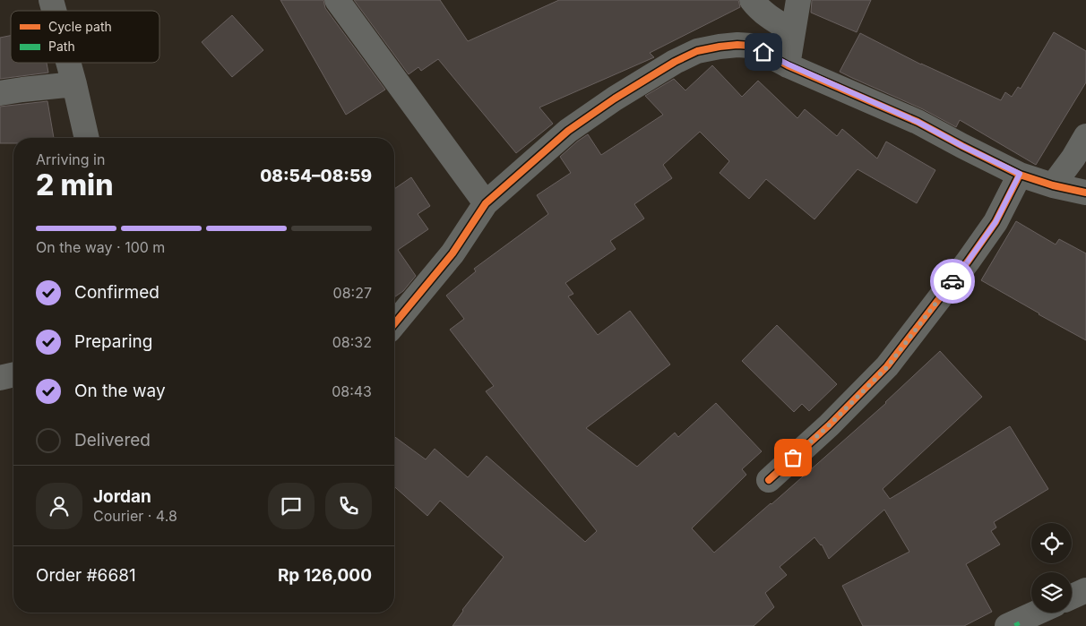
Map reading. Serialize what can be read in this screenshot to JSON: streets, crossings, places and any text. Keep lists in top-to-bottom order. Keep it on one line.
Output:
{"legend":["Cycle path","Path"],"page":{"heading":["2 min","Arriving in","08:54–08:59"],"panel":["Jordan","Courier · 4.8","Order #6681","Rp 126,000"],"bar":"On the way · 100 m","list":[["Confirmed","08:27"],["Preparing","08:32"],["On the way","08:43"],"Delivered"]}}
